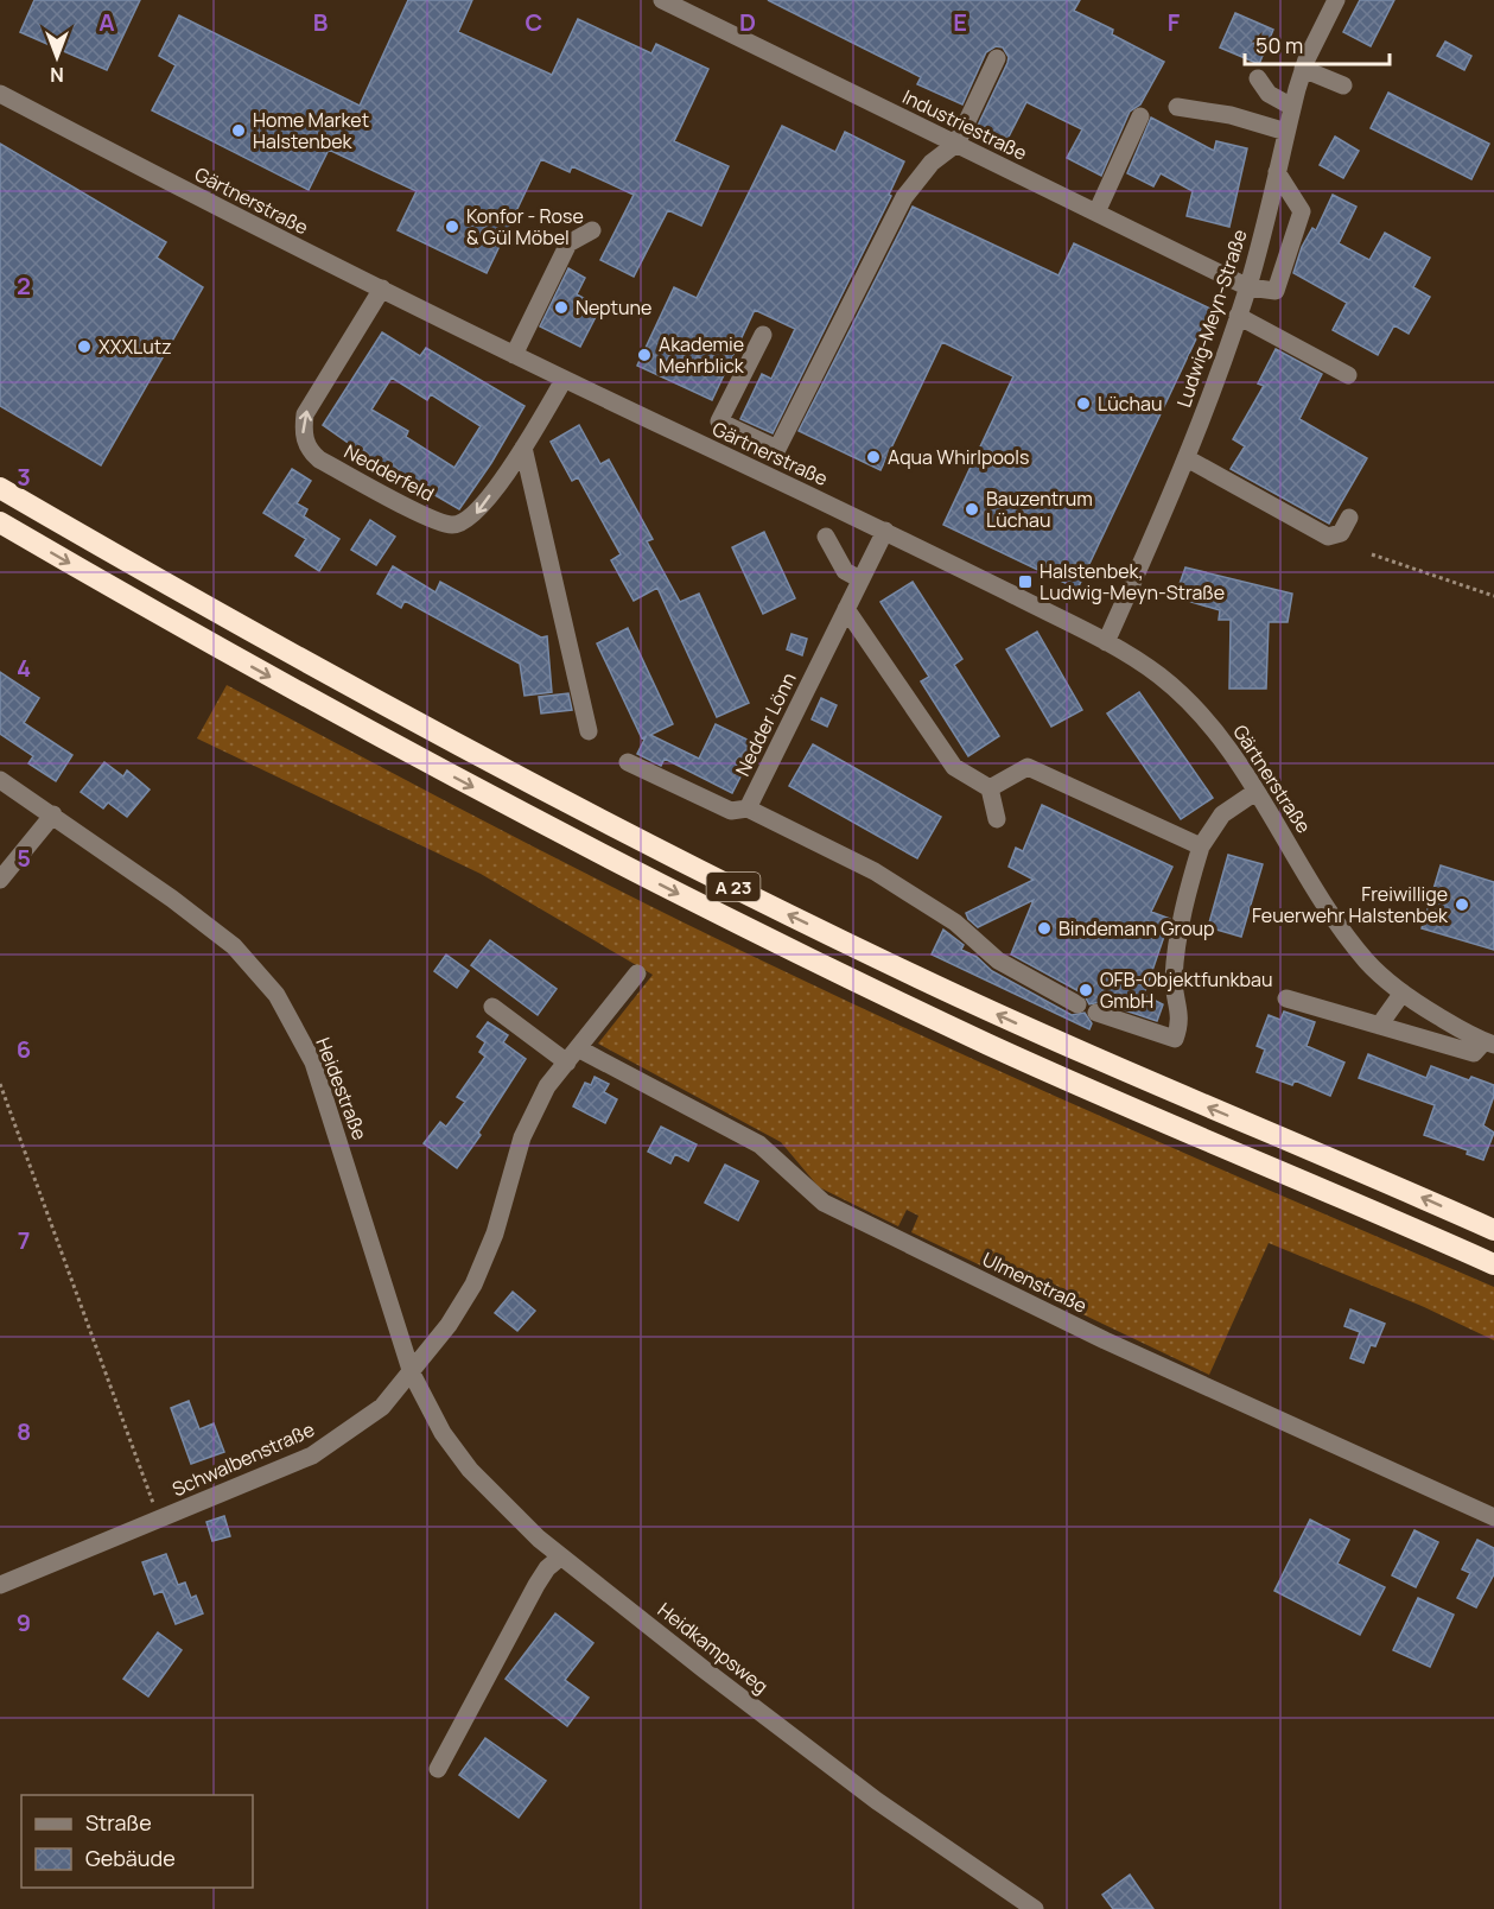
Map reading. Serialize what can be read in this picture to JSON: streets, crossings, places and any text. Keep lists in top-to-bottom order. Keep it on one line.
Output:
{"streets":{"highway":["A 23"],"street":["Industriestraße","Gärtnerstraße","Ludwig-Meyn-Straße","Nedderfeld","Nedder Lönn","Heidestraße","Ulmenstraße","Schwalbenstraße","Heidkampsweg"]},"crossings":[["Industriestraße","Ludwig-Meyn-Straße"],["Gärtnerstraße","Ludwig-Meyn-Straße"],["Gärtnerstraße","Nedderfeld"],["Gärtnerstraße","Nedder Lönn"],["Heidestraße","Schwalbenstraße"],["Heidestraße","Heidkampsweg"],["Ulmenstraße","Schwalbenstraße"],["Schwalbenstraße","Heidkampsweg"]],"places":{"other":["Home Market Halstenbek","Konfor - Rose & Gül Möbel","Neptune","XXXLutz","Akademie Mehrblick","Lüchau","Aqua Whirlpools","Bauzentrum Lüchau","Freiwillige Feuerwehr Halstenbek","Bindemann Group","OFB-Objektfunkbau GmbH"],"transit":["Halstenbek, Ludwig-Meyn-Straße"]},"legend":["Straße","Gebäude"],"scale_bar":"50 m","north":"bottom","grid":{"columns":["A","B","C","D","E","F"],"rows":["2","3","4","5","6","7","8","9"]}}
